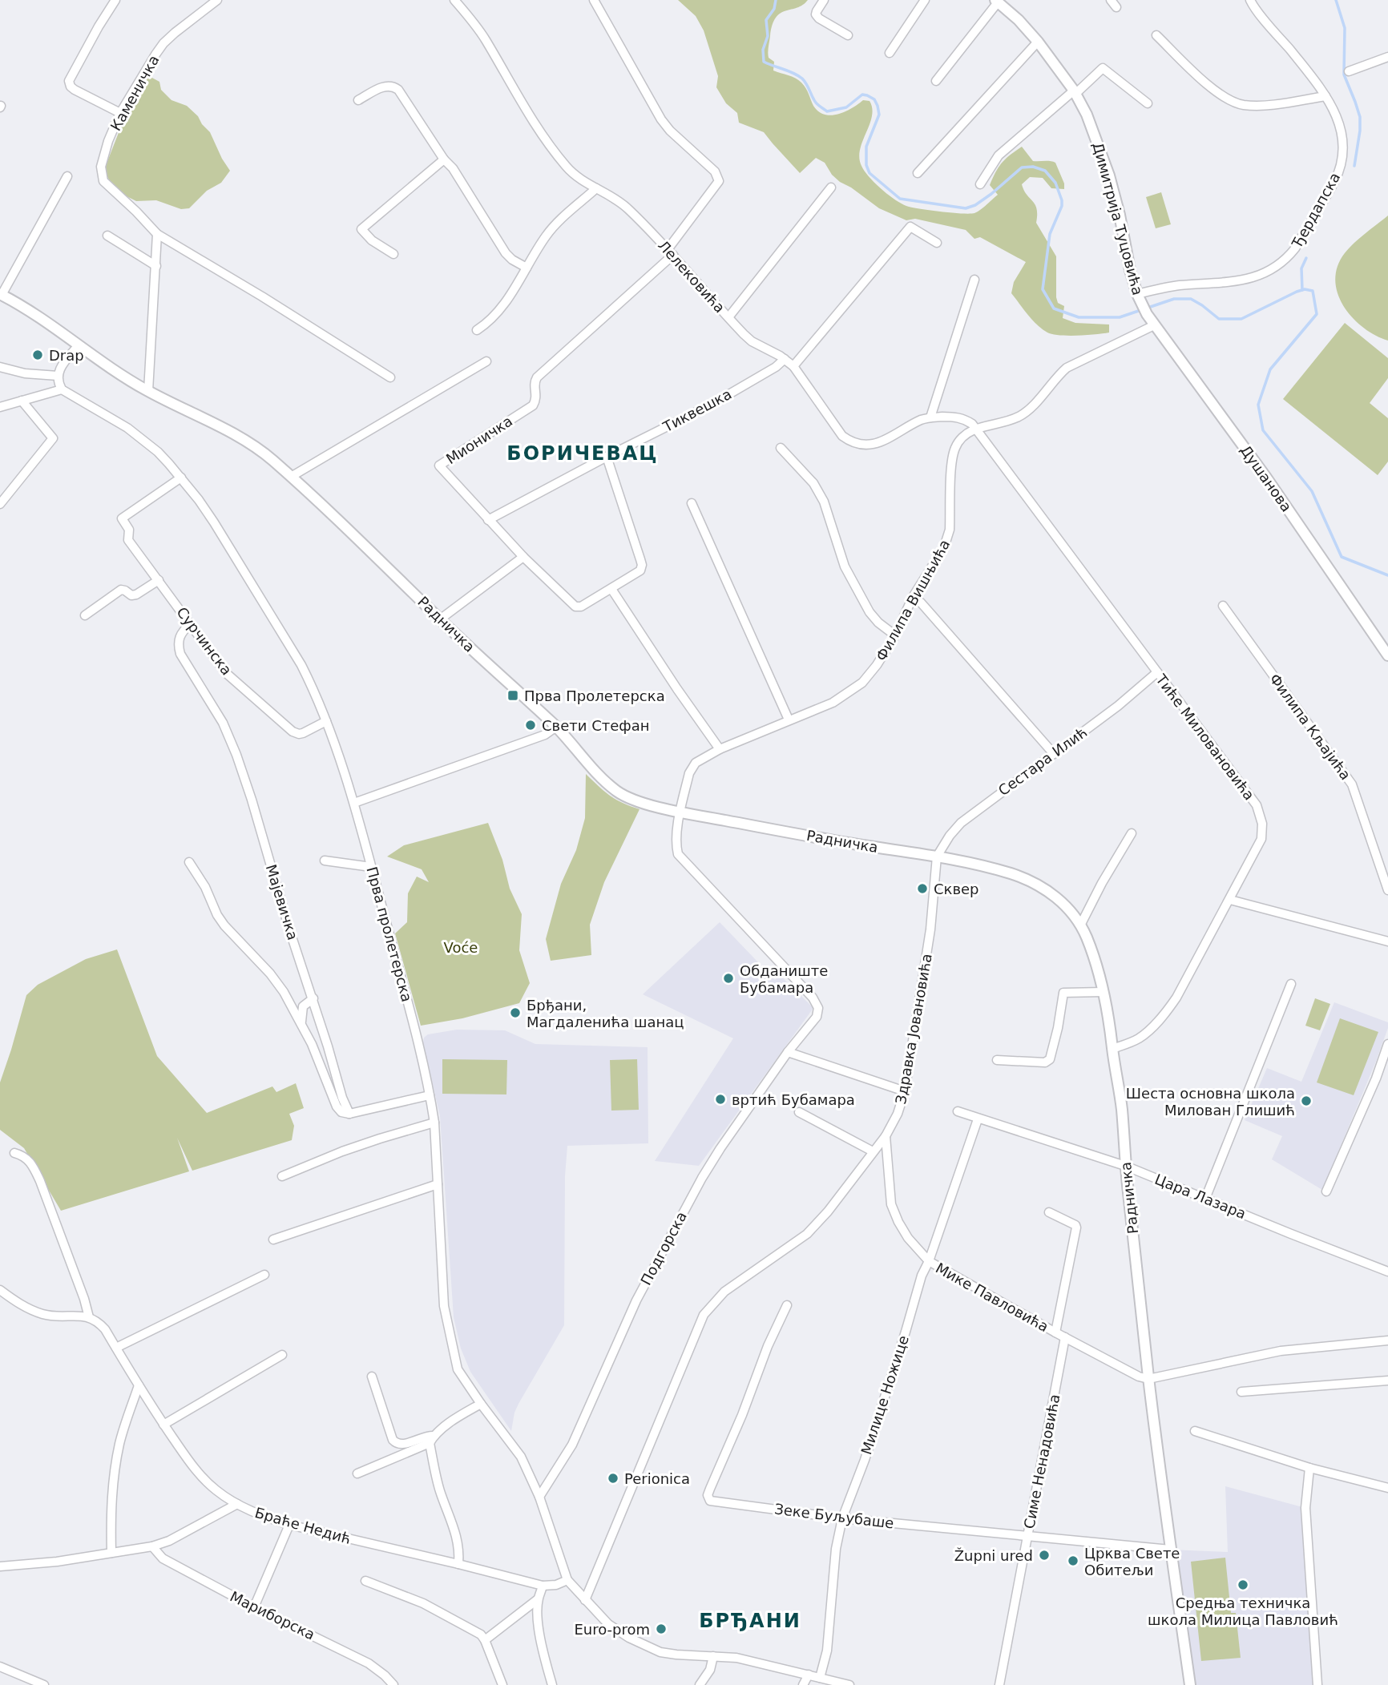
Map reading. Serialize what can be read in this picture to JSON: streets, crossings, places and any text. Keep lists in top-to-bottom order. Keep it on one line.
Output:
{"streets":{"street":["Каменичка","Ђердапска","Димитрија Туцовића","Лелековића","Тиквешка","Мионичка","Душанова","Филипа Вишњића","Радничка","Сурчинска","Филипа Кљајића","Тиће Миловановића","Сестара Илић","Мајевичка","Прва пролетерска","Здравка Јовановића","Цара Лазара","Подгорска","Мике Павловића","Милице Ножице","Симе Ненадовића","Зеке Буљубаше","Браће Недић","Мариборска"]},"crossings":[["Ђердапска","Димитрија Туцовића"],["Ђердапска","Душанова"],["Димитрија Туцовића","Душанова"],["Лелековића","Тиквешка"],["Лелековића","Мионичка"],["Лелековића","Филипа Вишњића"],["Лелековића","Тиће Миловановића"],["Тиквешка","Мионичка"],["Душанова","Филипа Вишњића"],["Филипа Вишњића","Радничка"],["Филипа Вишњића","Тиће Миловановића"],["Филипа Вишњића","Подгорска"],["Радничка","Тиће Миловановића"],["Радничка","Сестара Илић"],["Радничка","Здравка Јовановића"],["Радничка","Цара Лазара"],["Радничка","Мике Павловића"],["Радничка","Зеке Буљубаше"],["Сурчинска","Мајевичка"],["Сурчинска","Прва пролетерска"],["Тиће Миловановића","Сестара Илић"],["Сестара Илић","Здравка Јовановића"],["Прва пролетерска","Здравка Јовановића"],["Прва пролетерска","Подгорска"],["Прва пролетерска","Милице Ножице"],["Прва пролетерска","Браће Недић"],["Здравка Јовановића","Мике Павловића"],["Цара Лазара","Милице Ножице"],["Мике Павловића","Милице Ножице"],["Мике Павловића","Симе Ненадовића"],["Милице Ножице","Зеке Буљубаше"],["Симе Ненадовића","Зеке Буљубаше"]],"districts":["БОРИЧЕВАЦ","БРЂАНИ"],"parks":["Voće"],"places":{"other":["Drap","Свети Стефан","Сквер","Обданиште Бубамара","Брђани, Магдаленића шанац","вртић Бубамара","Шеста основна школа Милован Глишић","Perionica","Župni ured","Црква Свете Обитељи","Средња техничка школа Милица Павловић","Euro-prom"],"transit":["Прва Пролетерска"]}}
